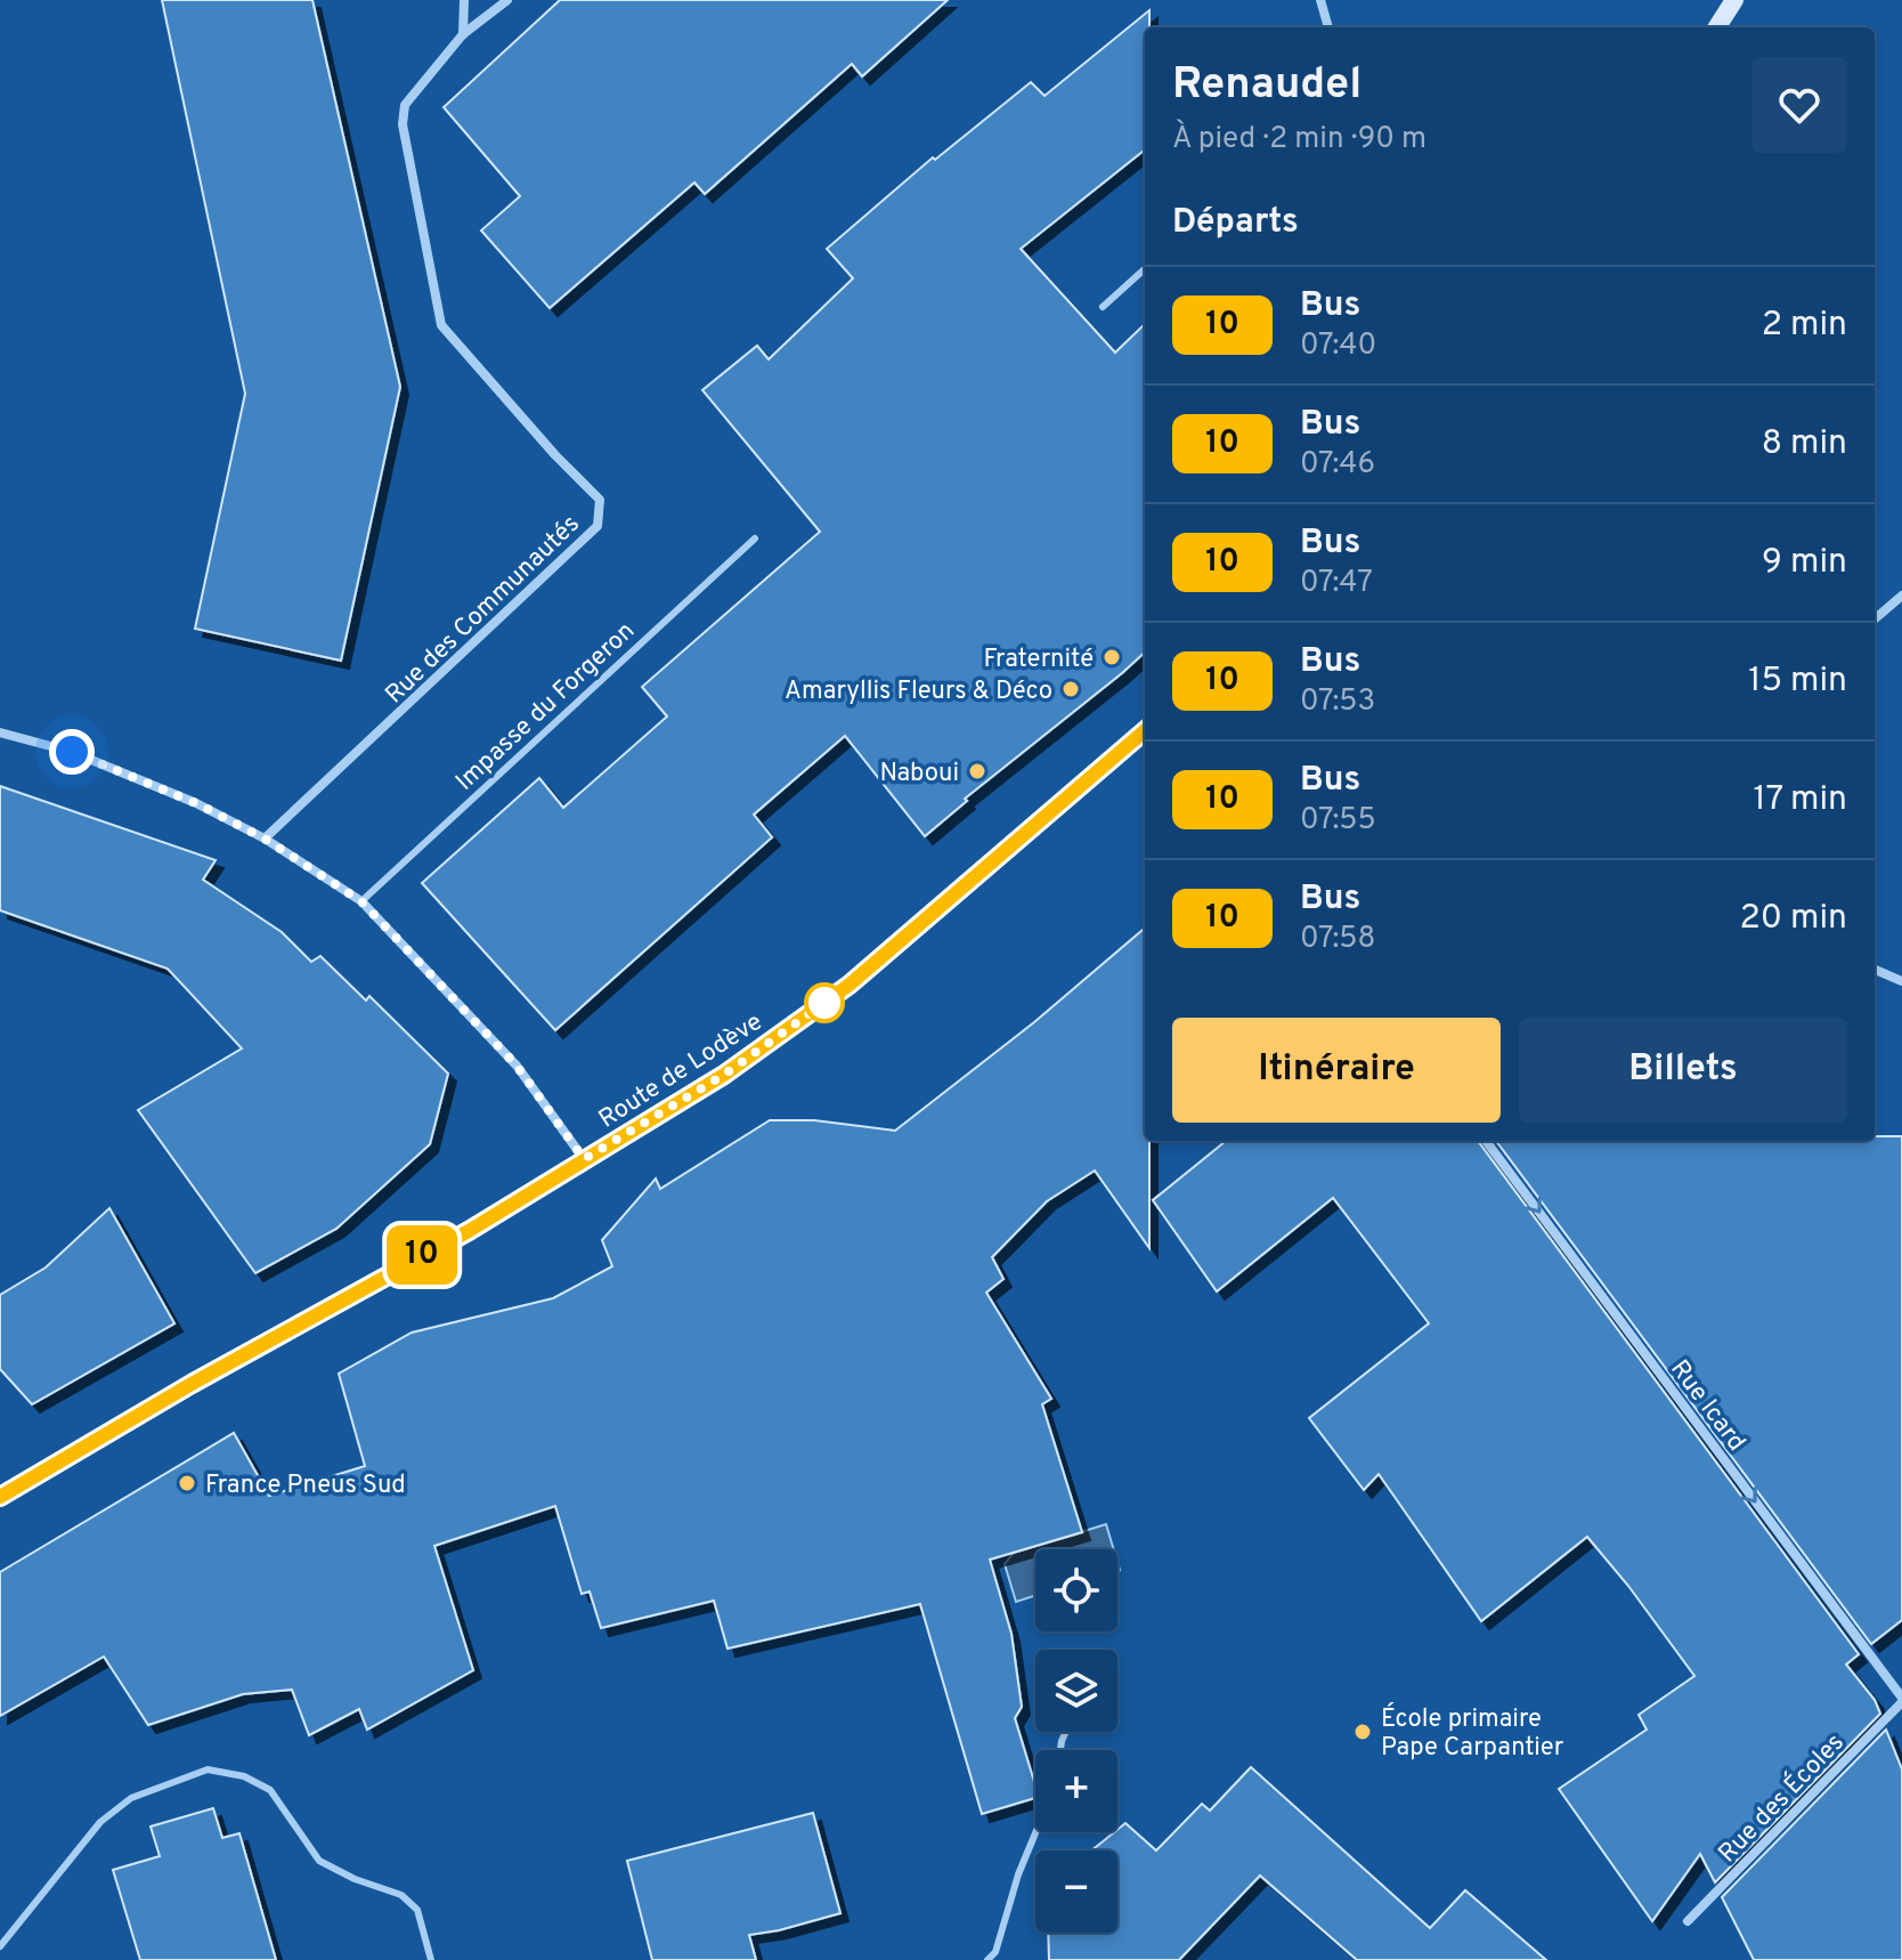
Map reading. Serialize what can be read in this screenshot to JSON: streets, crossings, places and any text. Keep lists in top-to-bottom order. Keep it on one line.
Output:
{"streets":{"street":["Rue des Communautés","Route de Lodève","Rue Icard","Rue des Écoles"],"lane":["Impasse du Forgeron"]},"crossings":[["Rue Icard","Rue des Écoles"]],"one_way":["Rue Icard"],"places":["Fraternité","Amaryllis Fleurs & Déco","Naboui","France Pneus Sud","École primaire Pape Carpantier"],"lines":["bus line 10"],"page":{"on_map":"10","heading":[["Renaudel","À pied · 2 min · 90 m"],"Départs"],"list":[{"mark":"10","name":"Bus","note":"07:40","value":"2 min"},{"mark":"10","name":"Bus","note":"07:46","value":"8 min"},{"mark":"10","name":"Bus","note":"07:47","value":"9 min"},{"mark":"10","name":"Bus","note":"07:53","value":"15 min"},{"mark":"10","name":"Bus","note":"07:55","value":"17 min"},{"mark":"10","name":"Bus","note":"07:58","value":"20 min"}],"buttons":["Itinéraire","Billets"],"map_buttons":["+","−"]}}
